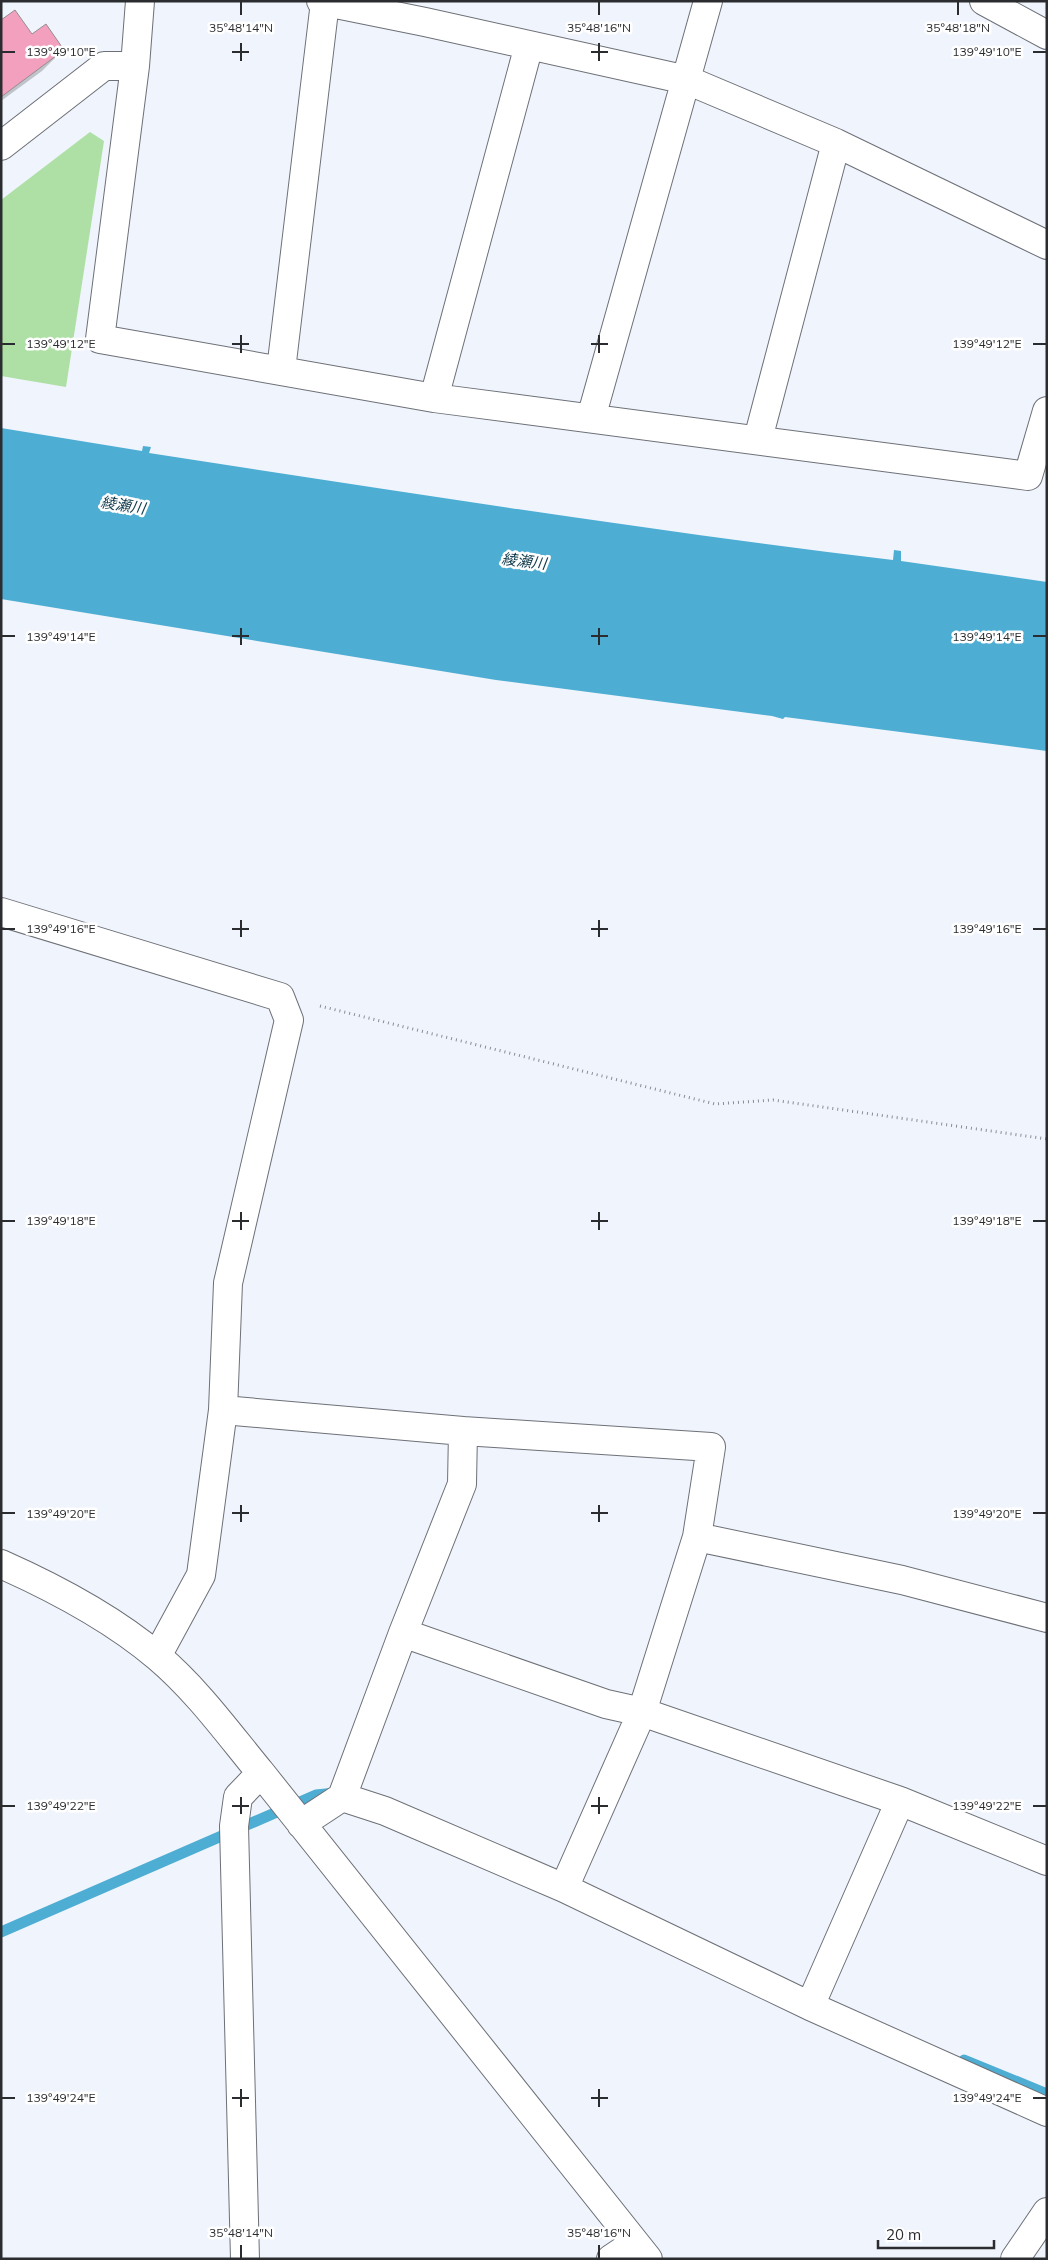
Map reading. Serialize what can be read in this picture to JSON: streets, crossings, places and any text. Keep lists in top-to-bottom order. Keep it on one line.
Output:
{"water":["綾瀬川"],"scale_bar":"20 m","coordinates":["35°48'14\"N","35°48'16\"N","35°48'18\"N","139°49'10\"E","139°49'12\"E","139°49'14\"E","139°49'16\"E","139°49'18\"E","139°49'20\"E","139°49'22\"E","139°49'24\"E"]}
